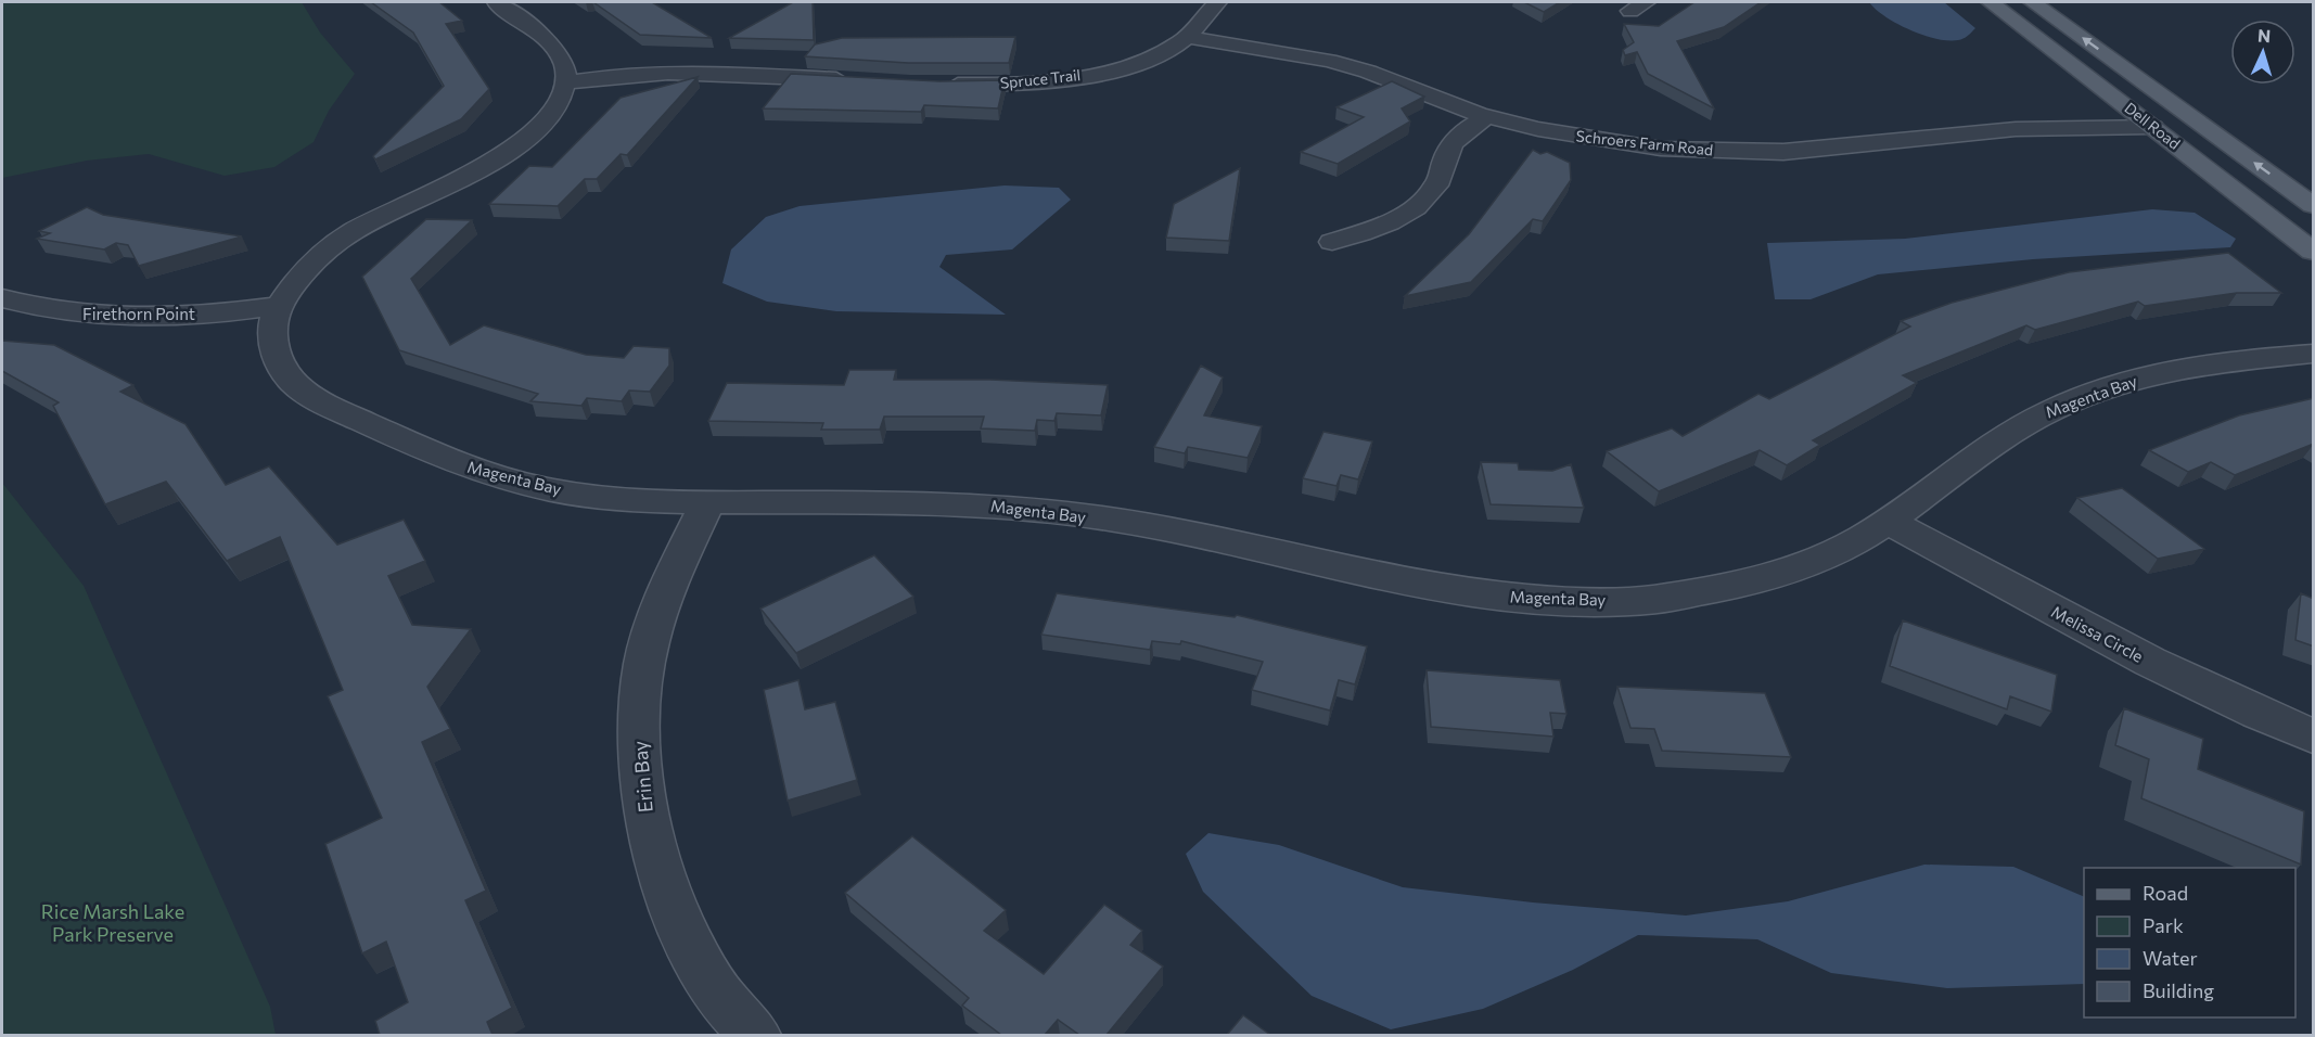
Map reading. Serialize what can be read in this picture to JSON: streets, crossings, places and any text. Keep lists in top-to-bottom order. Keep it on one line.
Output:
{"streets":{"main road":["Dell Road"],"street":["Spruce Trail","Schroers Farm Road","Firethorn Point","Magenta Bay","Melissa Circle","Erin Bay"]},"crossings":[["Spruce Trail","Schroers Farm Road"],["Dell Road","Schroers Farm Road"],["Firethorn Point","Magenta Bay"],["Magenta Bay","Melissa Circle"],["Magenta Bay","Erin Bay"]],"parks":["Rice Marsh Lake Park Preserve"],"legend":["Road","Park","Water","Building"],"north":"top"}
